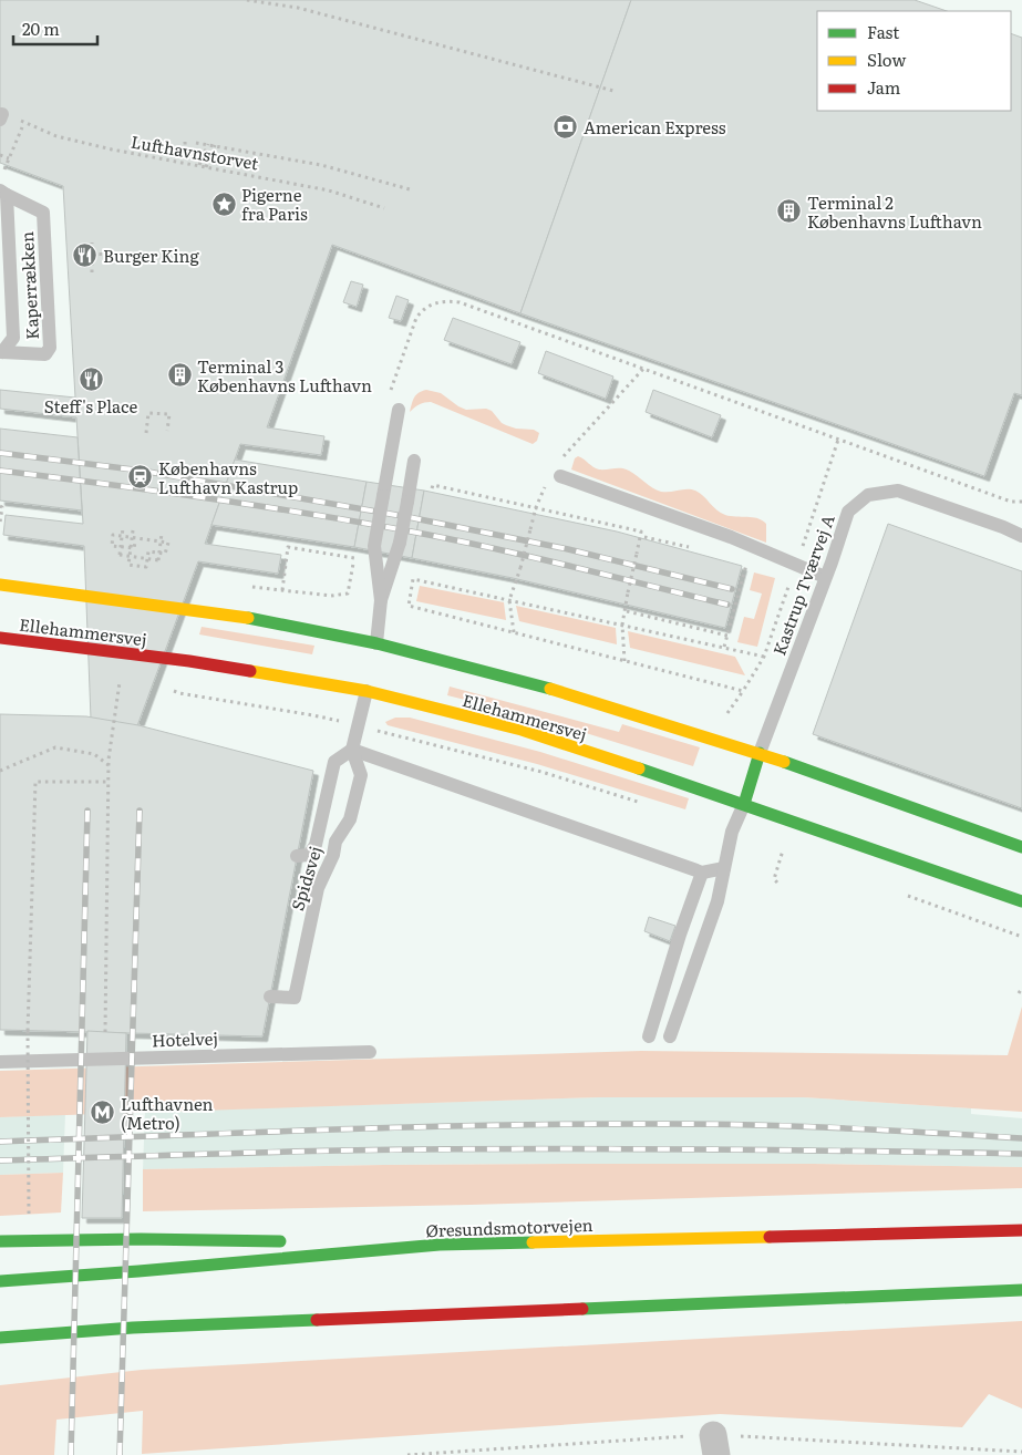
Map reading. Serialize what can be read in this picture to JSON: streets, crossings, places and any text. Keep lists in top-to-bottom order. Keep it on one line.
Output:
{"streets":{"main road":["Ellehammersvej","Øresundsmotorvejen"],"lane":["Kaperrækken","Kastrup Tværvej A","Spidsvej","Hotelvej"],"path":["Lufthavnstorvet"]},"crossings":[["Kastrup Tværvej A","Ellehammersvej"]],"places":{"bank":["American Express"],"place":["Pigerne fra Paris"],"building":["Terminal 2 Københavns Lufthavn","Terminal 3 Københavns Lufthavn"],"restaurant":["Burger King","Steff's Place"],"station":["Københavns Lufthavn Kastrup"],"metro station":["Lufthavnen (Metro)"]},"legend":["Fast","Slow","Jam"],"scale_bar":"20 m"}
